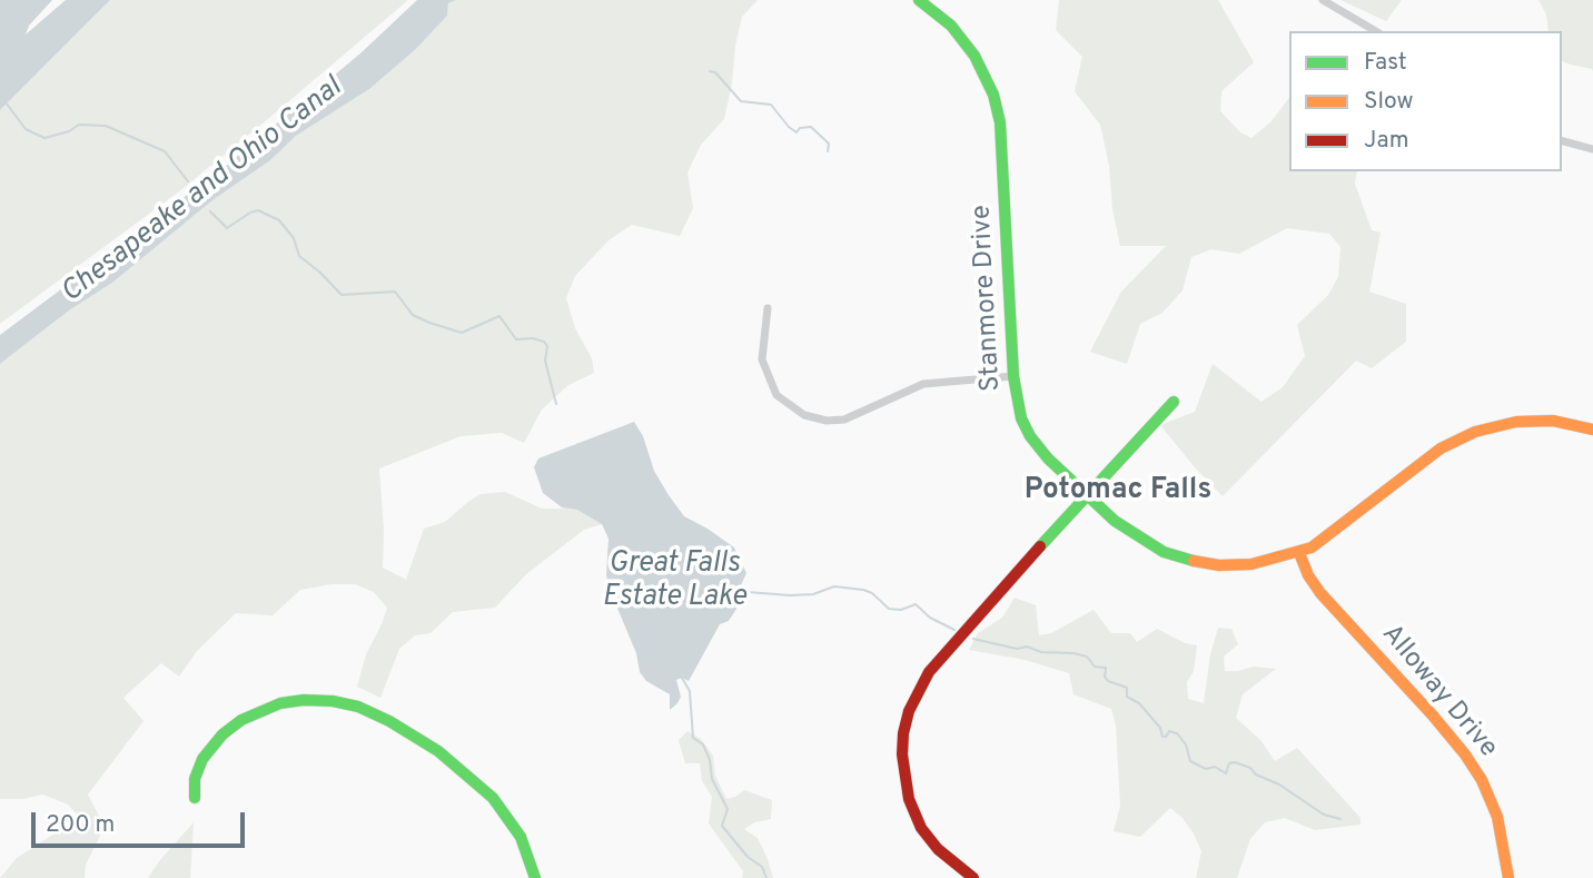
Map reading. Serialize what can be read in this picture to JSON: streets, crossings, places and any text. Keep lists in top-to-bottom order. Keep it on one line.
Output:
{"streets":{"street":["Stanmore Drive","Alloway Drive"]},"crossings":[["Stanmore Drive","Alloway Drive"]],"districts":["Potomac Falls"],"water":["Chesapeake and Ohio Canal","Great Falls Estate Lake"],"legend":["Fast","Slow","Jam"],"scale_bar":"200 m"}
